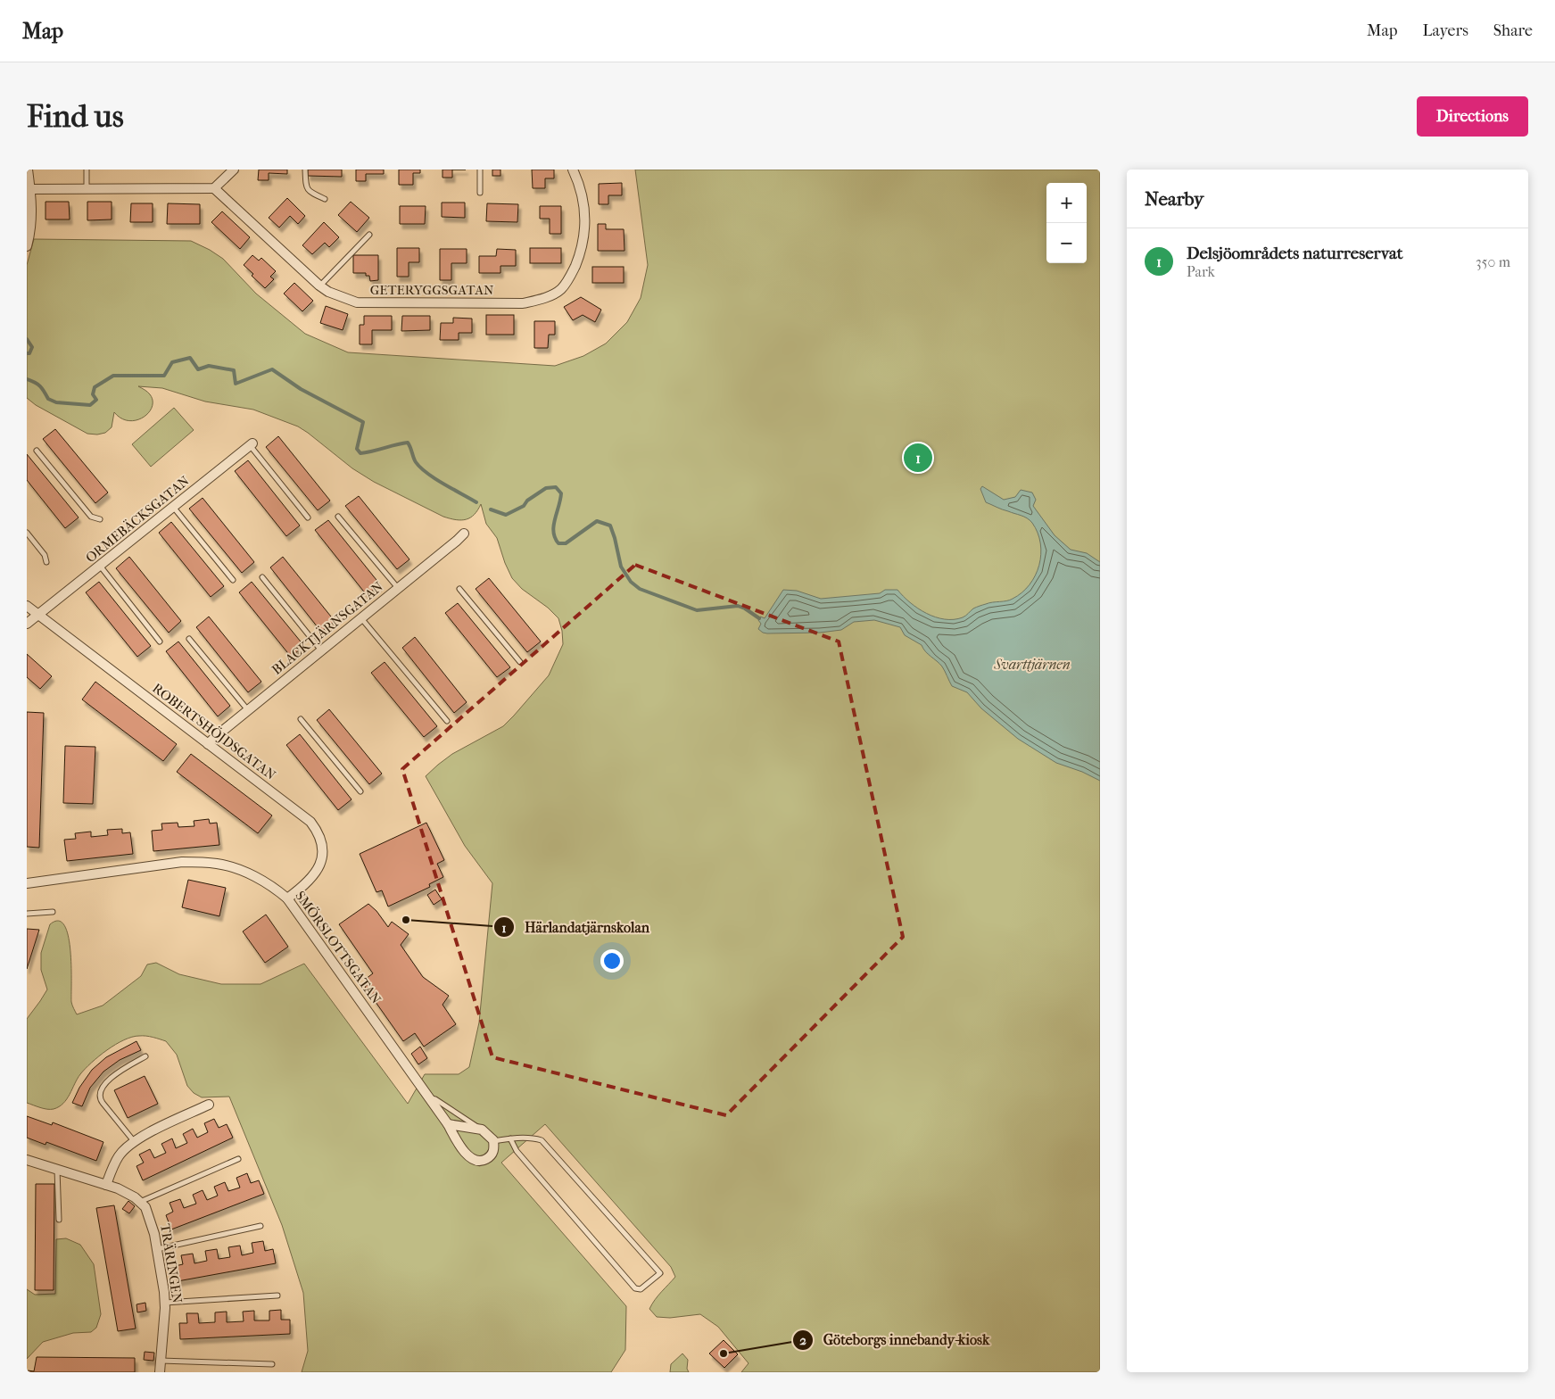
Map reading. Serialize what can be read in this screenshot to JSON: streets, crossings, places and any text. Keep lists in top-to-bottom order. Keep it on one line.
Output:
{"streets":{"street":["GETERYGGSGATAN","ORMEBÄCKSGATAN","BLACKTJÄRNSGATAN","ROBERTSHÖJDSGATAN","SMÖRSLOTTSGATAN","TRÄRINGEN"]},"crossings":[["ORMEBÄCKSGATAN","ROBERTSHÖJDSGATAN"],["BLACKTJÄRNSGATAN","ROBERTSHÖJDSGATAN"],["ROBERTSHÖJDSGATAN","SMÖRSLOTTSGATAN"]],"water":["Svarttjärnen"],"places":["Härlandatjärnskolan","Göteborgs innebandy-kiosk"],"page":{"header":"Map","nav":["Map","Layers","Share"],"buttons":"Directions","title":"Find us","heading":"Nearby","map_buttons":["+","−"],"list":[{"mark":"1","name":"Delsjöområdets naturreservat","note":"Park","value":"350 m"}],"pins":"1"}}
